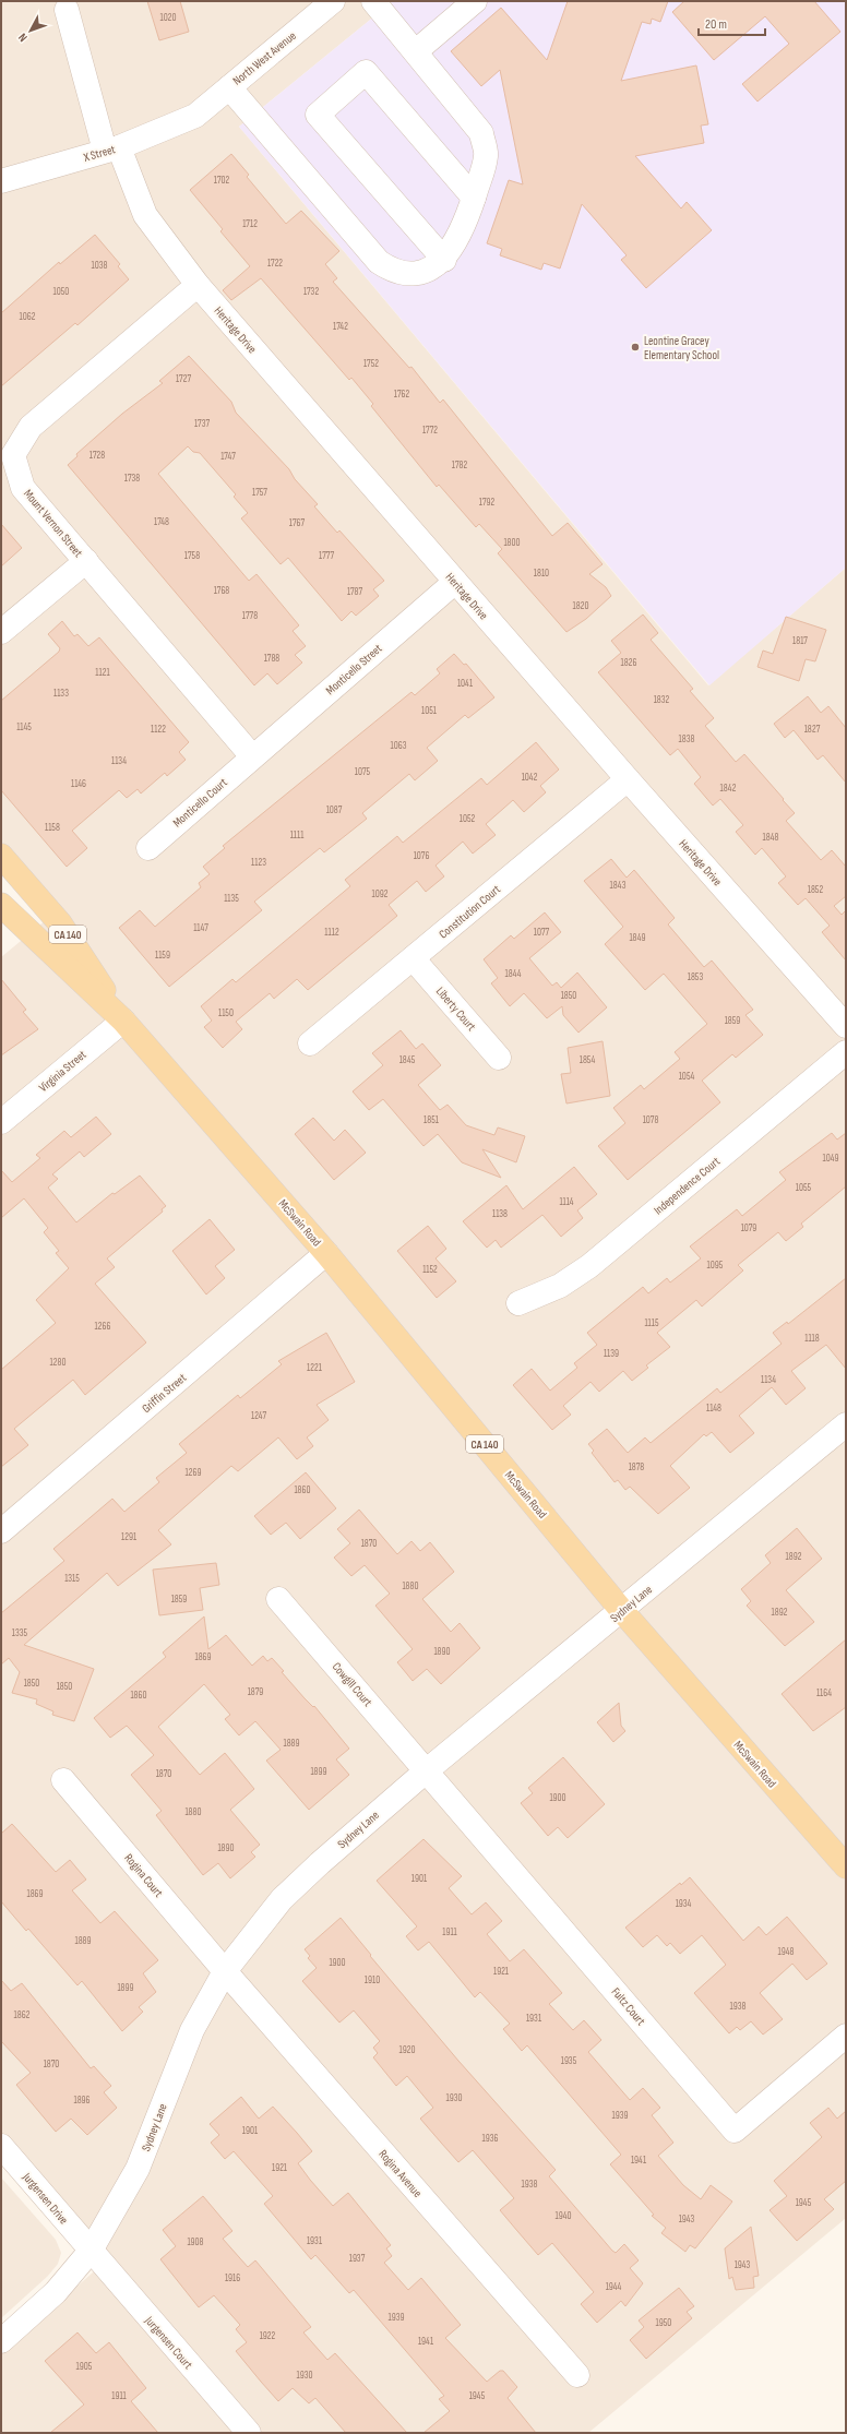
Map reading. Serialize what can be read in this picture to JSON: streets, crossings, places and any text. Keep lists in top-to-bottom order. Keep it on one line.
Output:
{"streets":{"main road":["CA 140","McSwain Road"],"street":["North West Avenue","X Street","Heritage Drive","Mount Vernon Street","Monticello Street","Monticello Court","Constitution Court","Liberty Court","Virginia Street","Independence Court","Griffin Street","Sydney Lane","Cowgill Court","Rogina Court","Fultz Court","Rogina Avenue","Jurgensen Drive","Jurgensen Court"]},"crossings":[["North West Avenue","X Street"],["X Street","Heritage Drive"],["Heritage Drive","Mount Vernon Street"],["Heritage Drive","Monticello Street"],["Heritage Drive","Constitution Court"],["Mount Vernon Street","Monticello Street"],["Mount Vernon Street","Monticello Court"],["Monticello Street","Monticello Court"],["Constitution Court","Liberty Court"],["Virginia Street","McSwain Road"],["McSwain Road","Griffin Street"],["McSwain Road","Sydney Lane"],["Sydney Lane","Cowgill Court"],["Sydney Lane","Rogina Court"],["Sydney Lane","Fultz Court"],["Sydney Lane","Rogina Avenue"],["Sydney Lane","Jurgensen Drive"],["Sydney Lane","Jurgensen Court"],["Cowgill Court","Fultz Court"],["Rogina Court","Rogina Avenue"],["Jurgensen Drive","Jurgensen Court"]],"places":["Leontine Gracey Elementary School"],"house_numbers":["1020","1702","1712","1722","1038","1050","1732","1062","1742","1752","1727","1762","1737","1772","1728","1747","1782","1738","1757","1792","1748","1767","1800","1758","1777","1810","1768","1787","1820","1778","1817","1788","1826","1121","1041","1133","1832","1051","1145","1122","1827","1838","1063","1134","1075","1042","1146","1842","1087","1052","1158","1111","1848","1076","1123","1843","1852","1092","1135","1147","1112","1077","1849","1159","1844","1853","1850","1150","1859","1845","1854","1054","1851","1078","1049","1055","1114","1138","1079","1095","1152","1115","1266","1118","1139","1280","1221","1134","1148","1247","1878","1269","1860","1291","1870","1892","1315","1880","1859","1892","1335","1890","1869","1850","1850","1879","1164","1860","1889","1899","1870","1900","1880","1890","1901","1869","1934","1911","1889","1948","1900","1921","1910","1899","1938","1862","1931","1920","1935","1870","1930","1896","1939","1901","1936","1941","1921","1938","1945","1940","1943","1931","1908","1937","1943","1916","1944","1939","1950","1922","1941","1905","1930","1911","1945"],"scale_bar":"20 m","north":"bottom left"}
